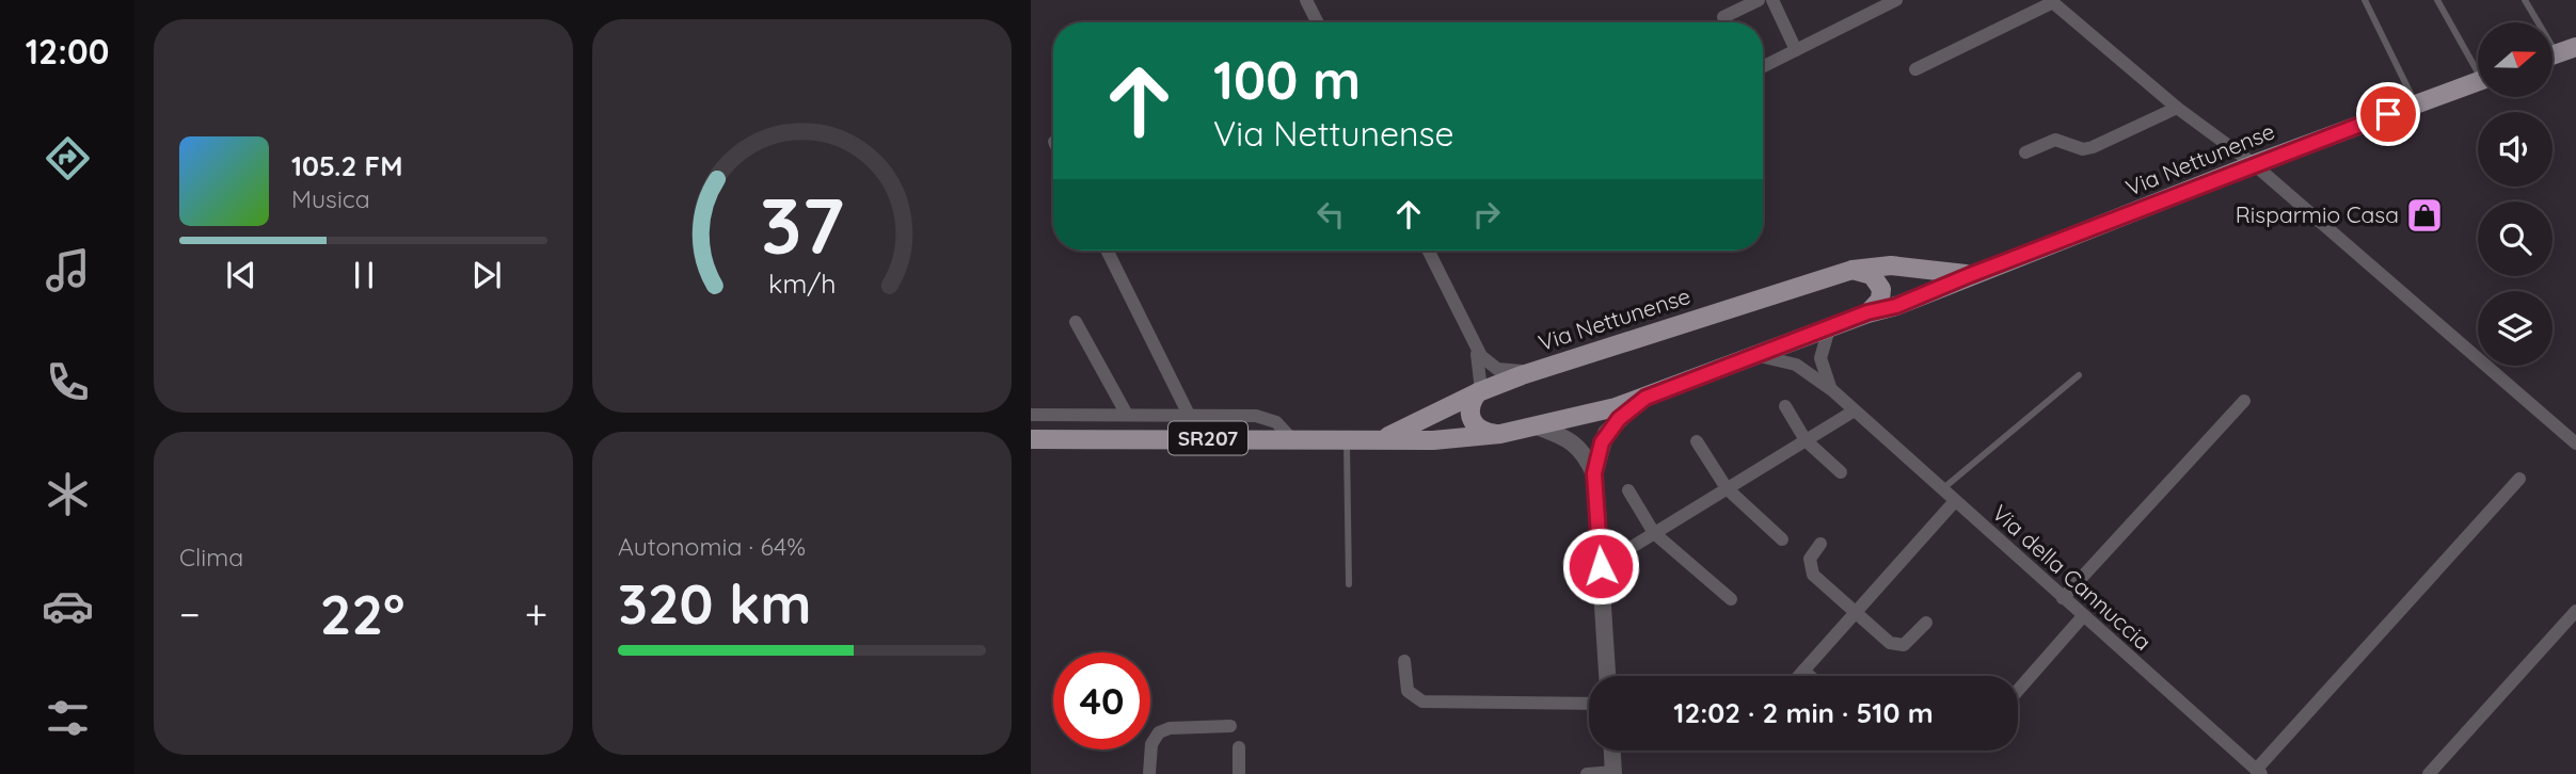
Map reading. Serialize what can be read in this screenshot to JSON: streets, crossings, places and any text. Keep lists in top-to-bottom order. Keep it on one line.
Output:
{"streets":{"main road":["Via Nettunense","SR207"],"street":["Via della Cannuccia"]},"crossings":[["Via Nettunense","Via della Cannuccia"]],"places":{"shop":["Risparmio Casa"]},"north":"right","page":{"tabs":"12:00","turn":["100 m","Via Nettunense"],"song":["105.2 FM","Musica"],"tile":["Clima",["Autonomia · 64%","320 km"]],"heat":["−","22°","+"],"limit":"40","trip":"12:02 · 2 min · 510 m","gauge":["37","km/h"]}}
